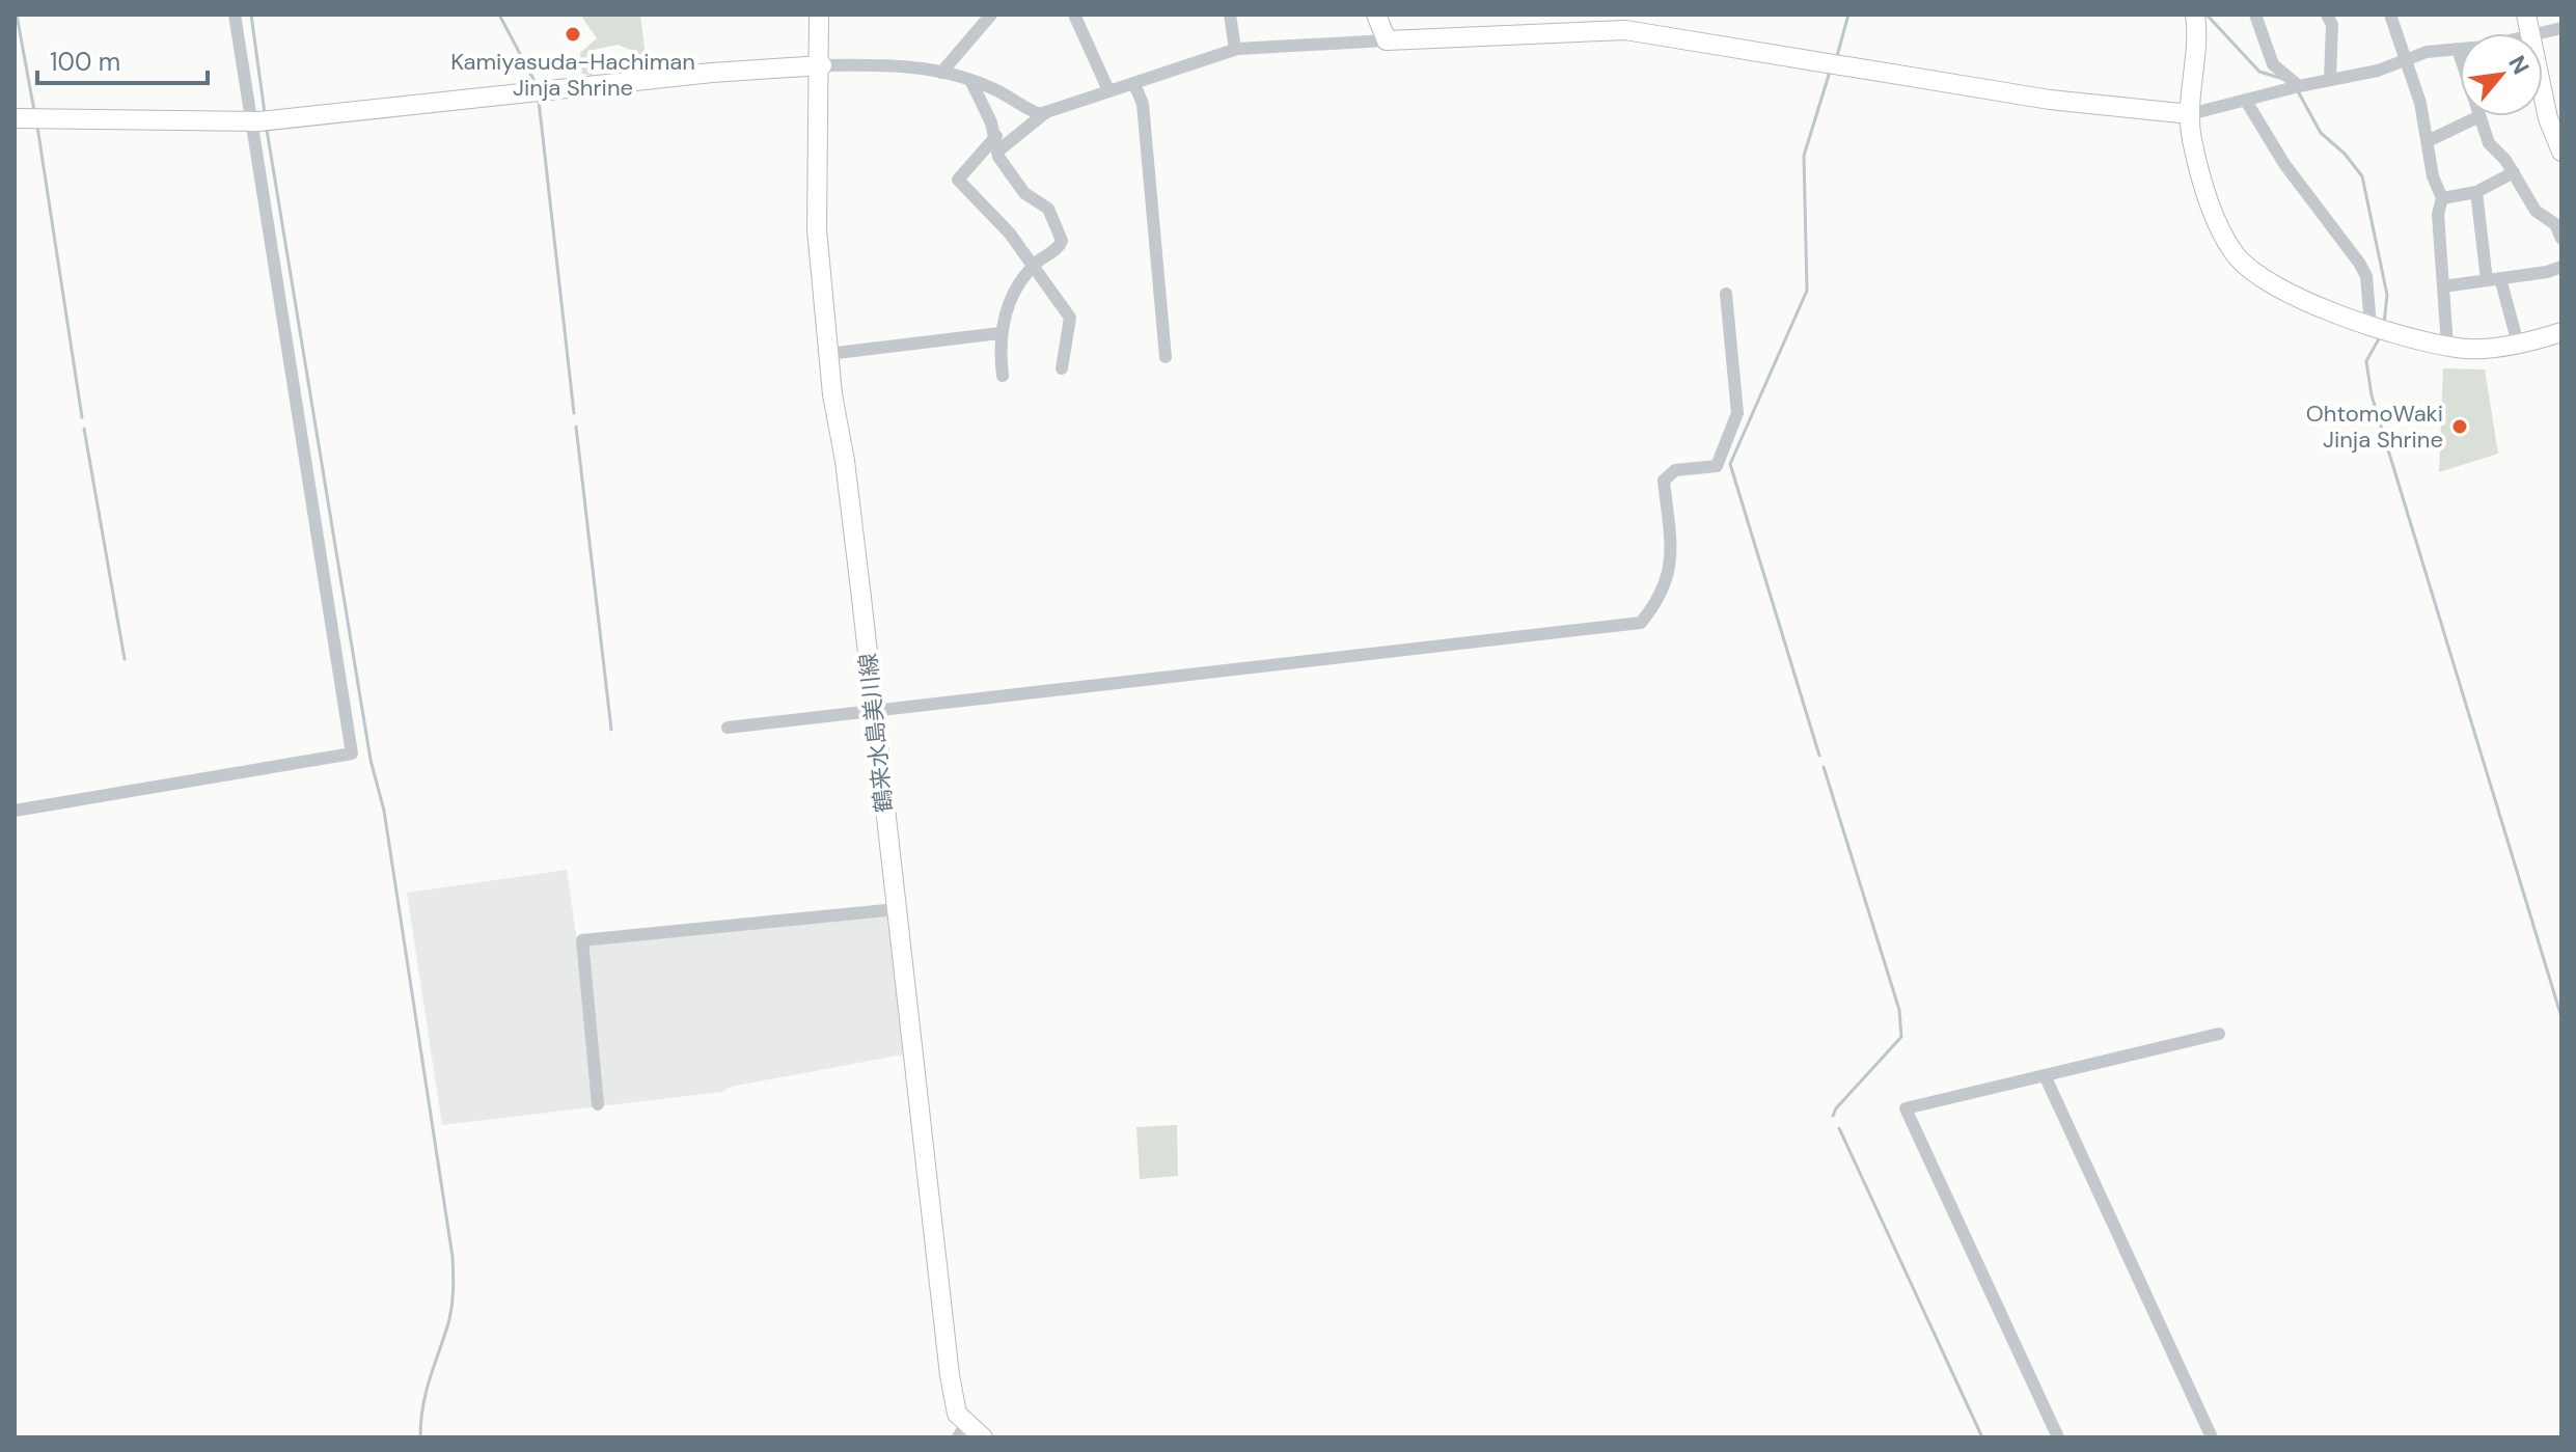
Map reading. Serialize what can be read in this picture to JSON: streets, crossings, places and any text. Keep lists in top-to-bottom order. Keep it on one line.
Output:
{"streets":{"street":["鶴来水島美川線"]},"places":["Kamiyasuda-Hachiman Jinja Shrine","OhtomoWaki Jinja Shrine"],"scale_bar":"100 m","north":"top right"}
